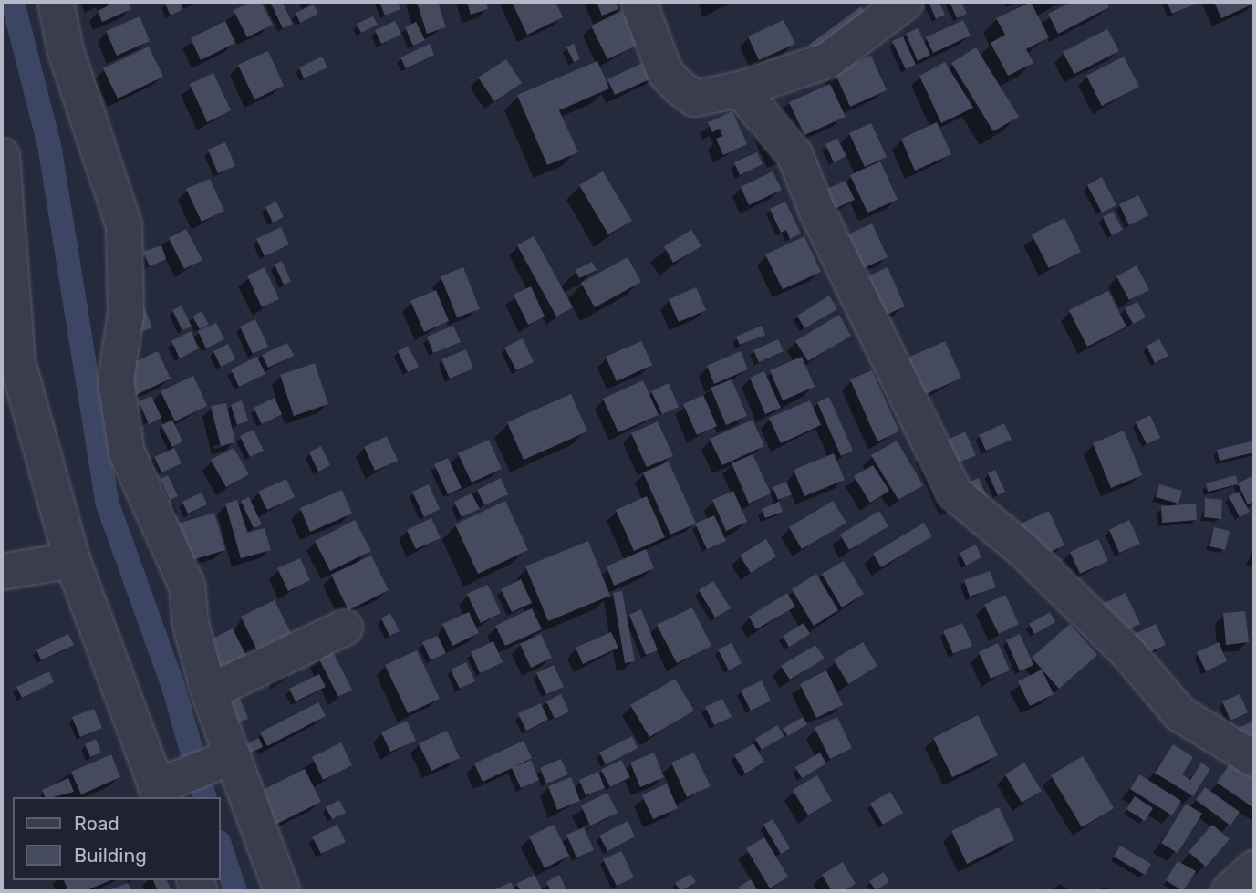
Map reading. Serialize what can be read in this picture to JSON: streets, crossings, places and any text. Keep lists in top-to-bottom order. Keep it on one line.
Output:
{"legend":["Road","Building"]}
